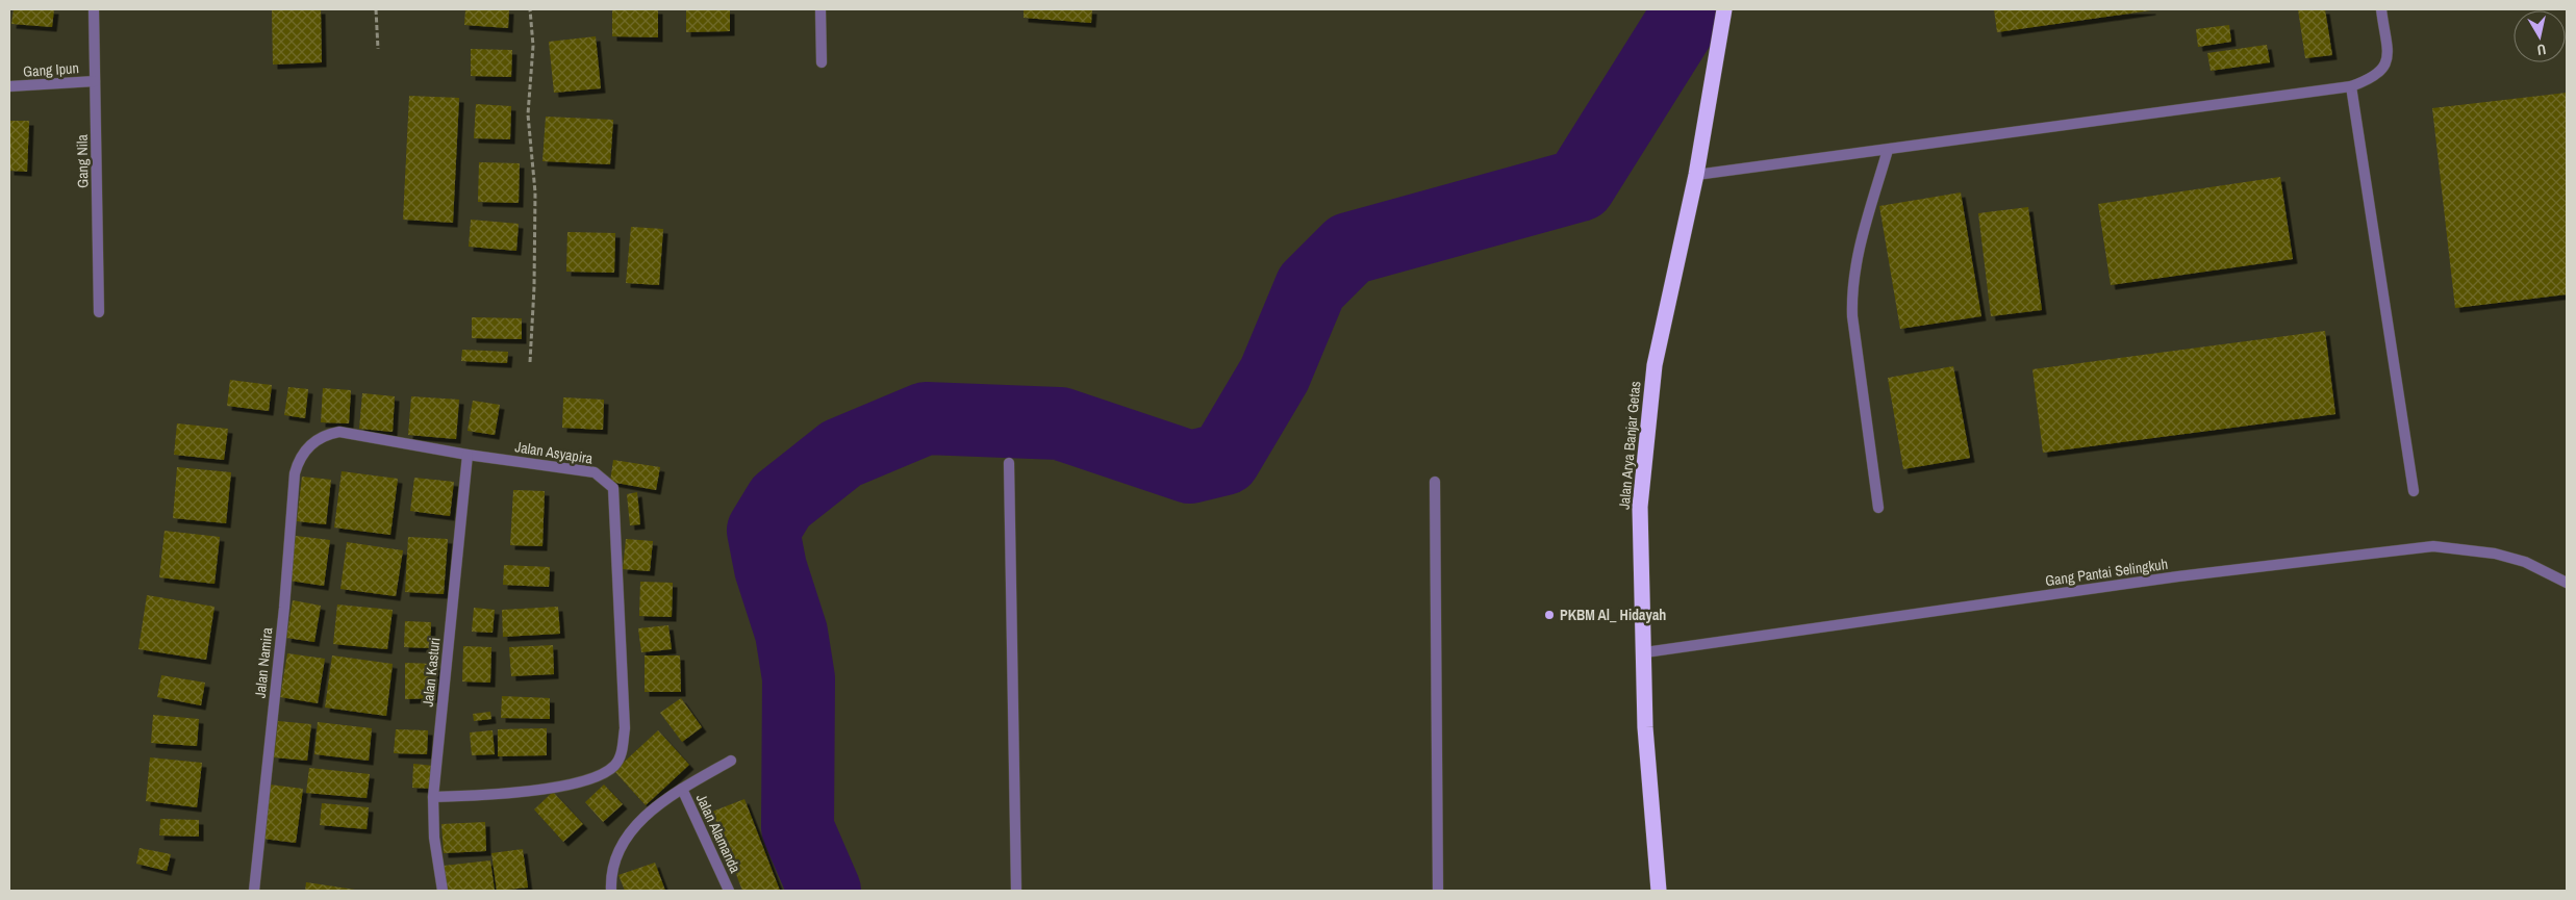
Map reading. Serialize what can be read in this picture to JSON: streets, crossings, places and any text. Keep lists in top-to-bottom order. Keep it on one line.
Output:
{"streets":{"highway":["Jalan Arya Banjar Getas"],"street":["Gang Ipun","Gang Nila","Jalan Asyapira","Gang Pantai Selingkuh","Jalan Namira","Jalan Kasturi","Jalan Alamanda"]},"crossings":[["Gang Ipun","Gang Nila"],["Jalan Arya Banjar Getas","Gang Pantai Selingkuh"],["Jalan Asyapira","Jalan Namira"],["Jalan Asyapira","Jalan Kasturi"]],"places":["PKBM Al_ Hidayah"],"north":"bottom"}
